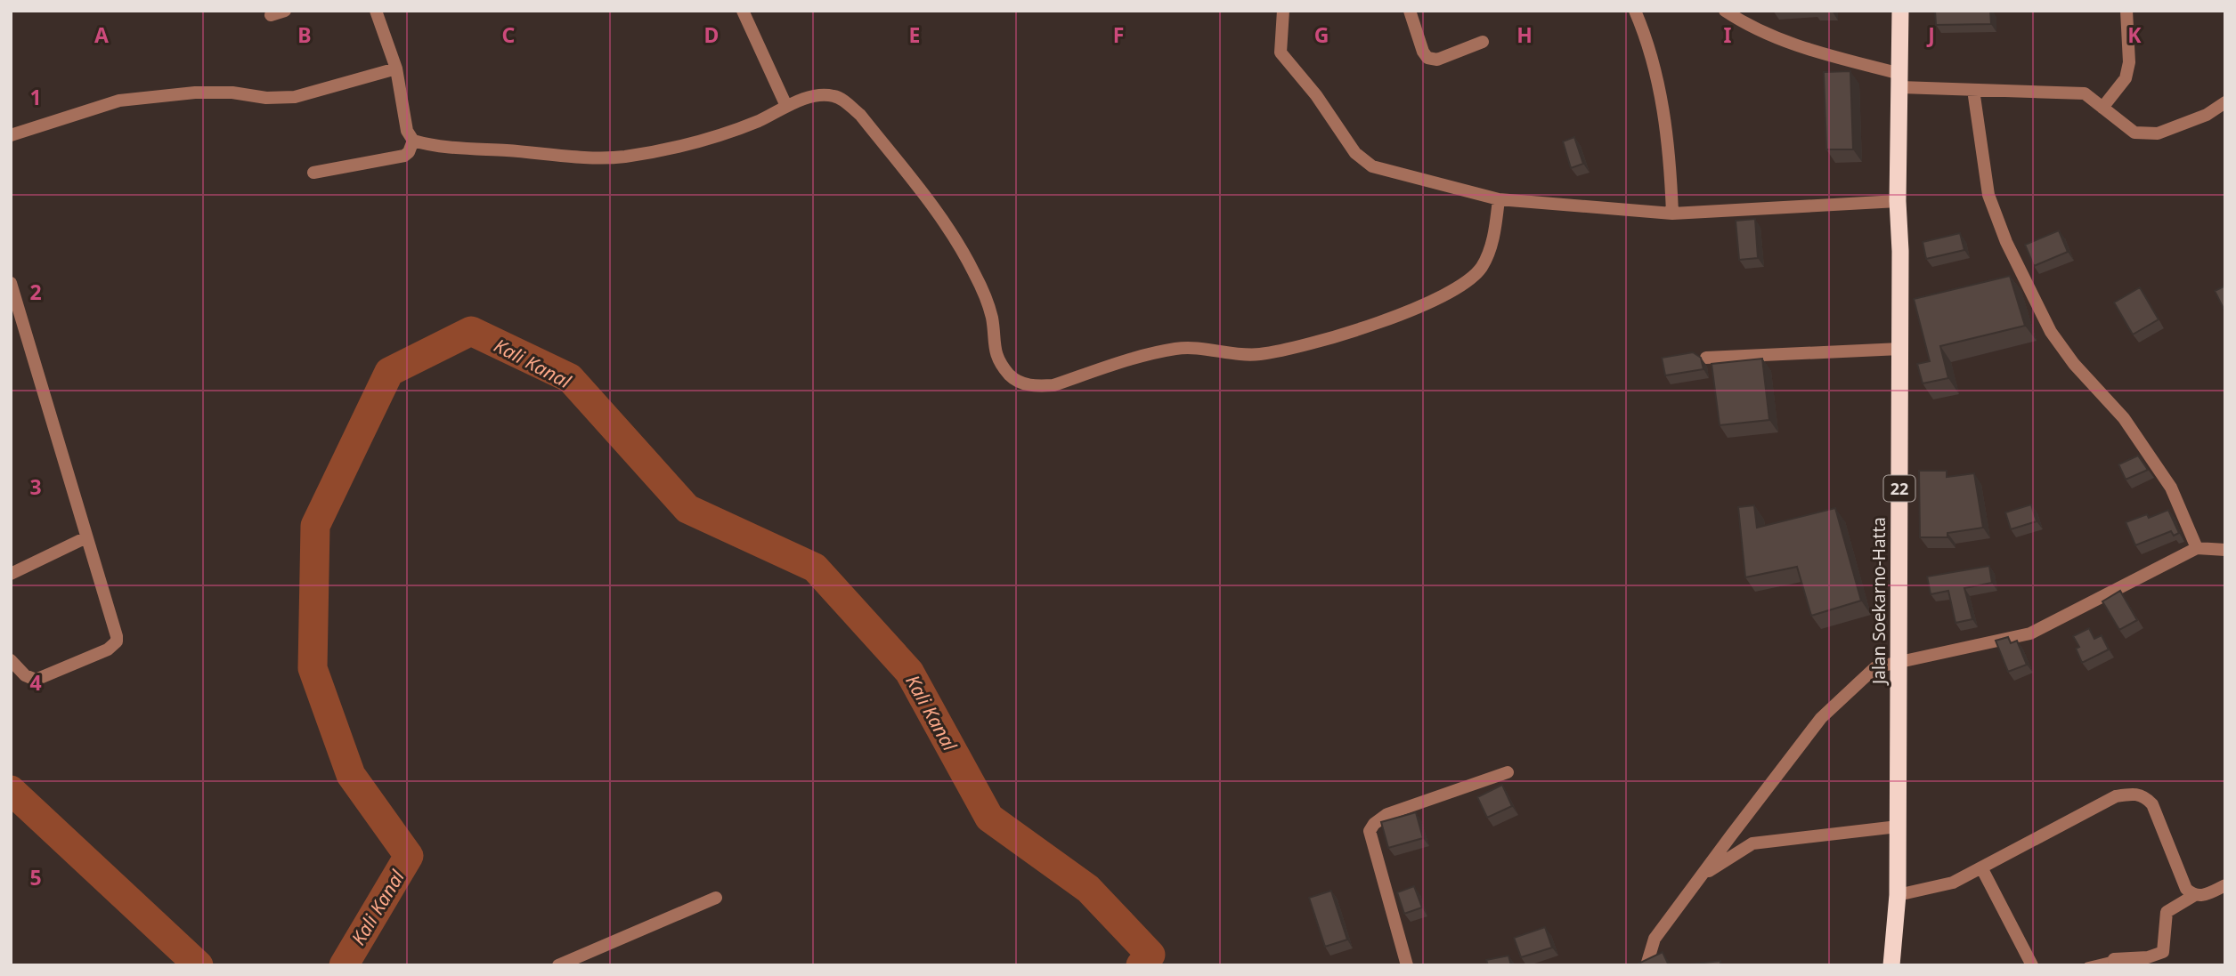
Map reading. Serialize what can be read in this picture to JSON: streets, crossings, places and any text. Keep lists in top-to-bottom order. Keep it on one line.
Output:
{"streets":{"highway":["22","Jalan Soekarno-Hatta"]},"water":["Kali Kanal"],"grid":{"columns":["A","B","C","D","E","F","G","H","I","J","K"],"rows":["1","2","3","4","5"]}}
